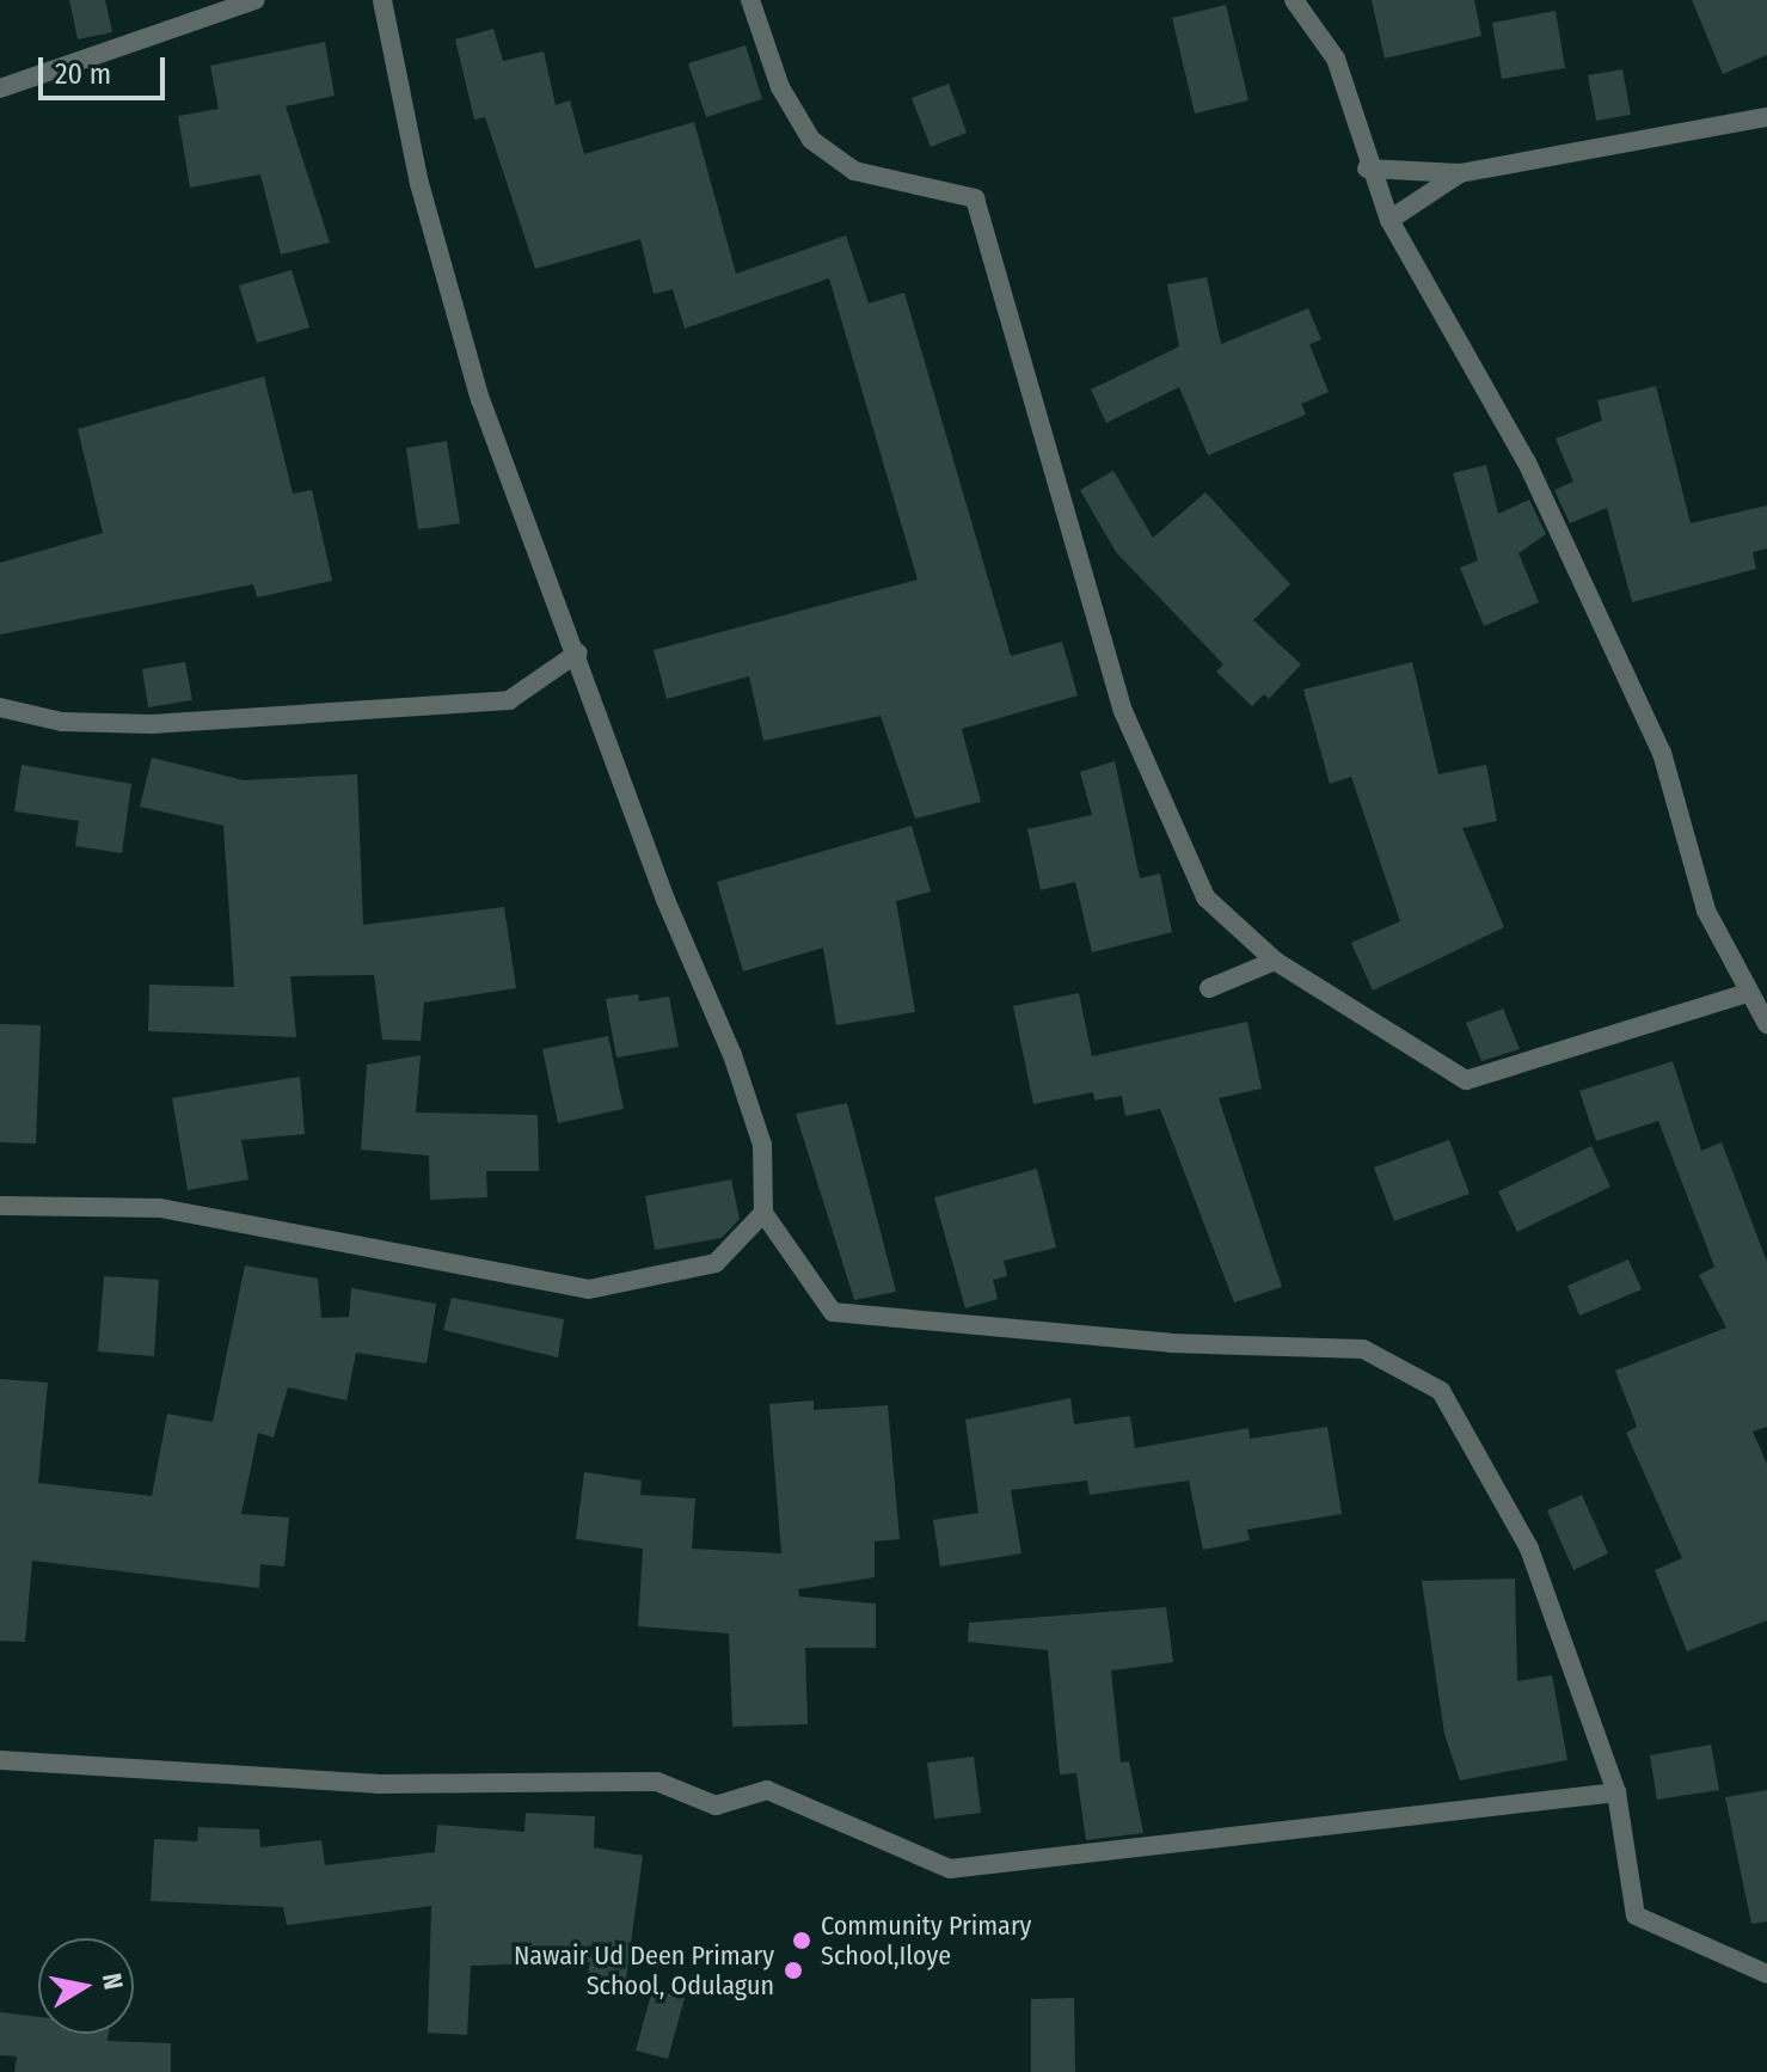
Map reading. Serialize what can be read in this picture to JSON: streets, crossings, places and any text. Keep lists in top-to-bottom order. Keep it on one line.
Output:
{"places":["Community Primary School,Iloye","Nawair Ud Deen Primary School, Odulagun"],"scale_bar":"20 m","north":"right"}
